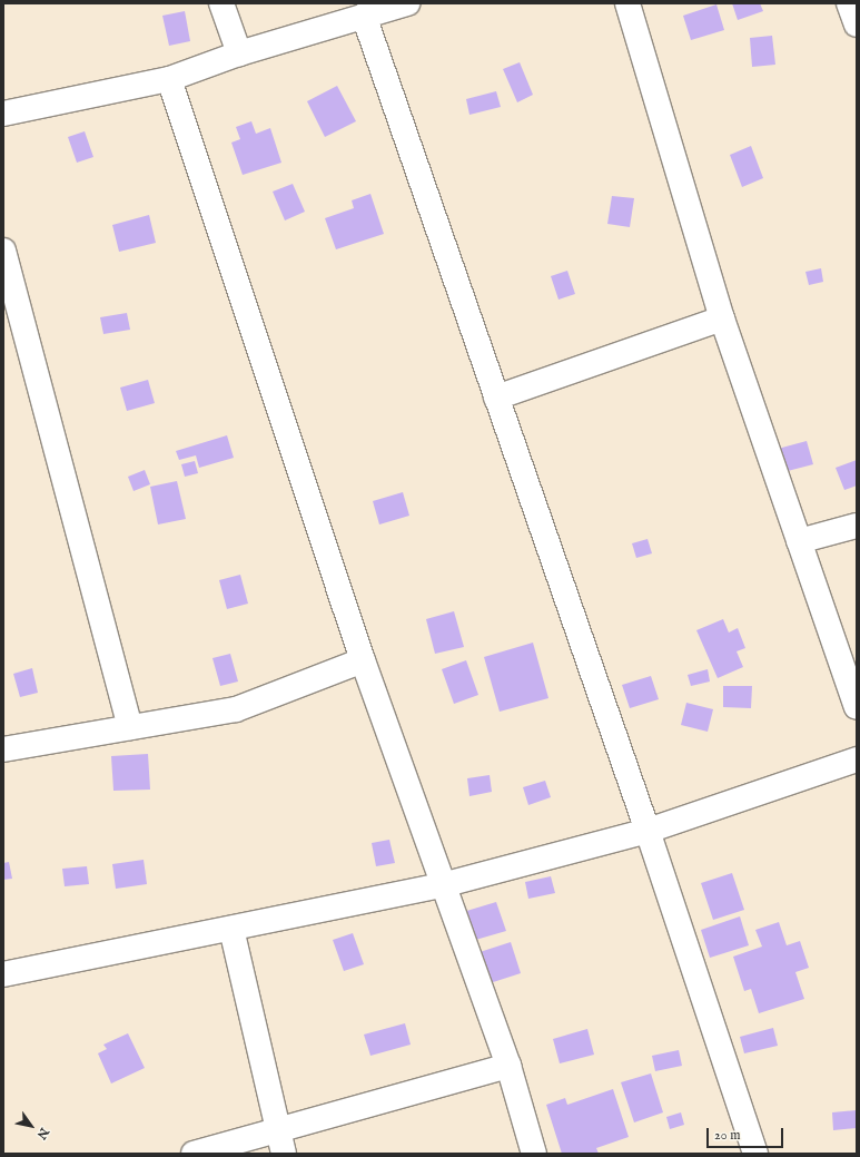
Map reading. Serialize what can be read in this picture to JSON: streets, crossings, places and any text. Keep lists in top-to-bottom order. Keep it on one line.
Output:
{"scale_bar":"20 m","north":"bottom right"}
